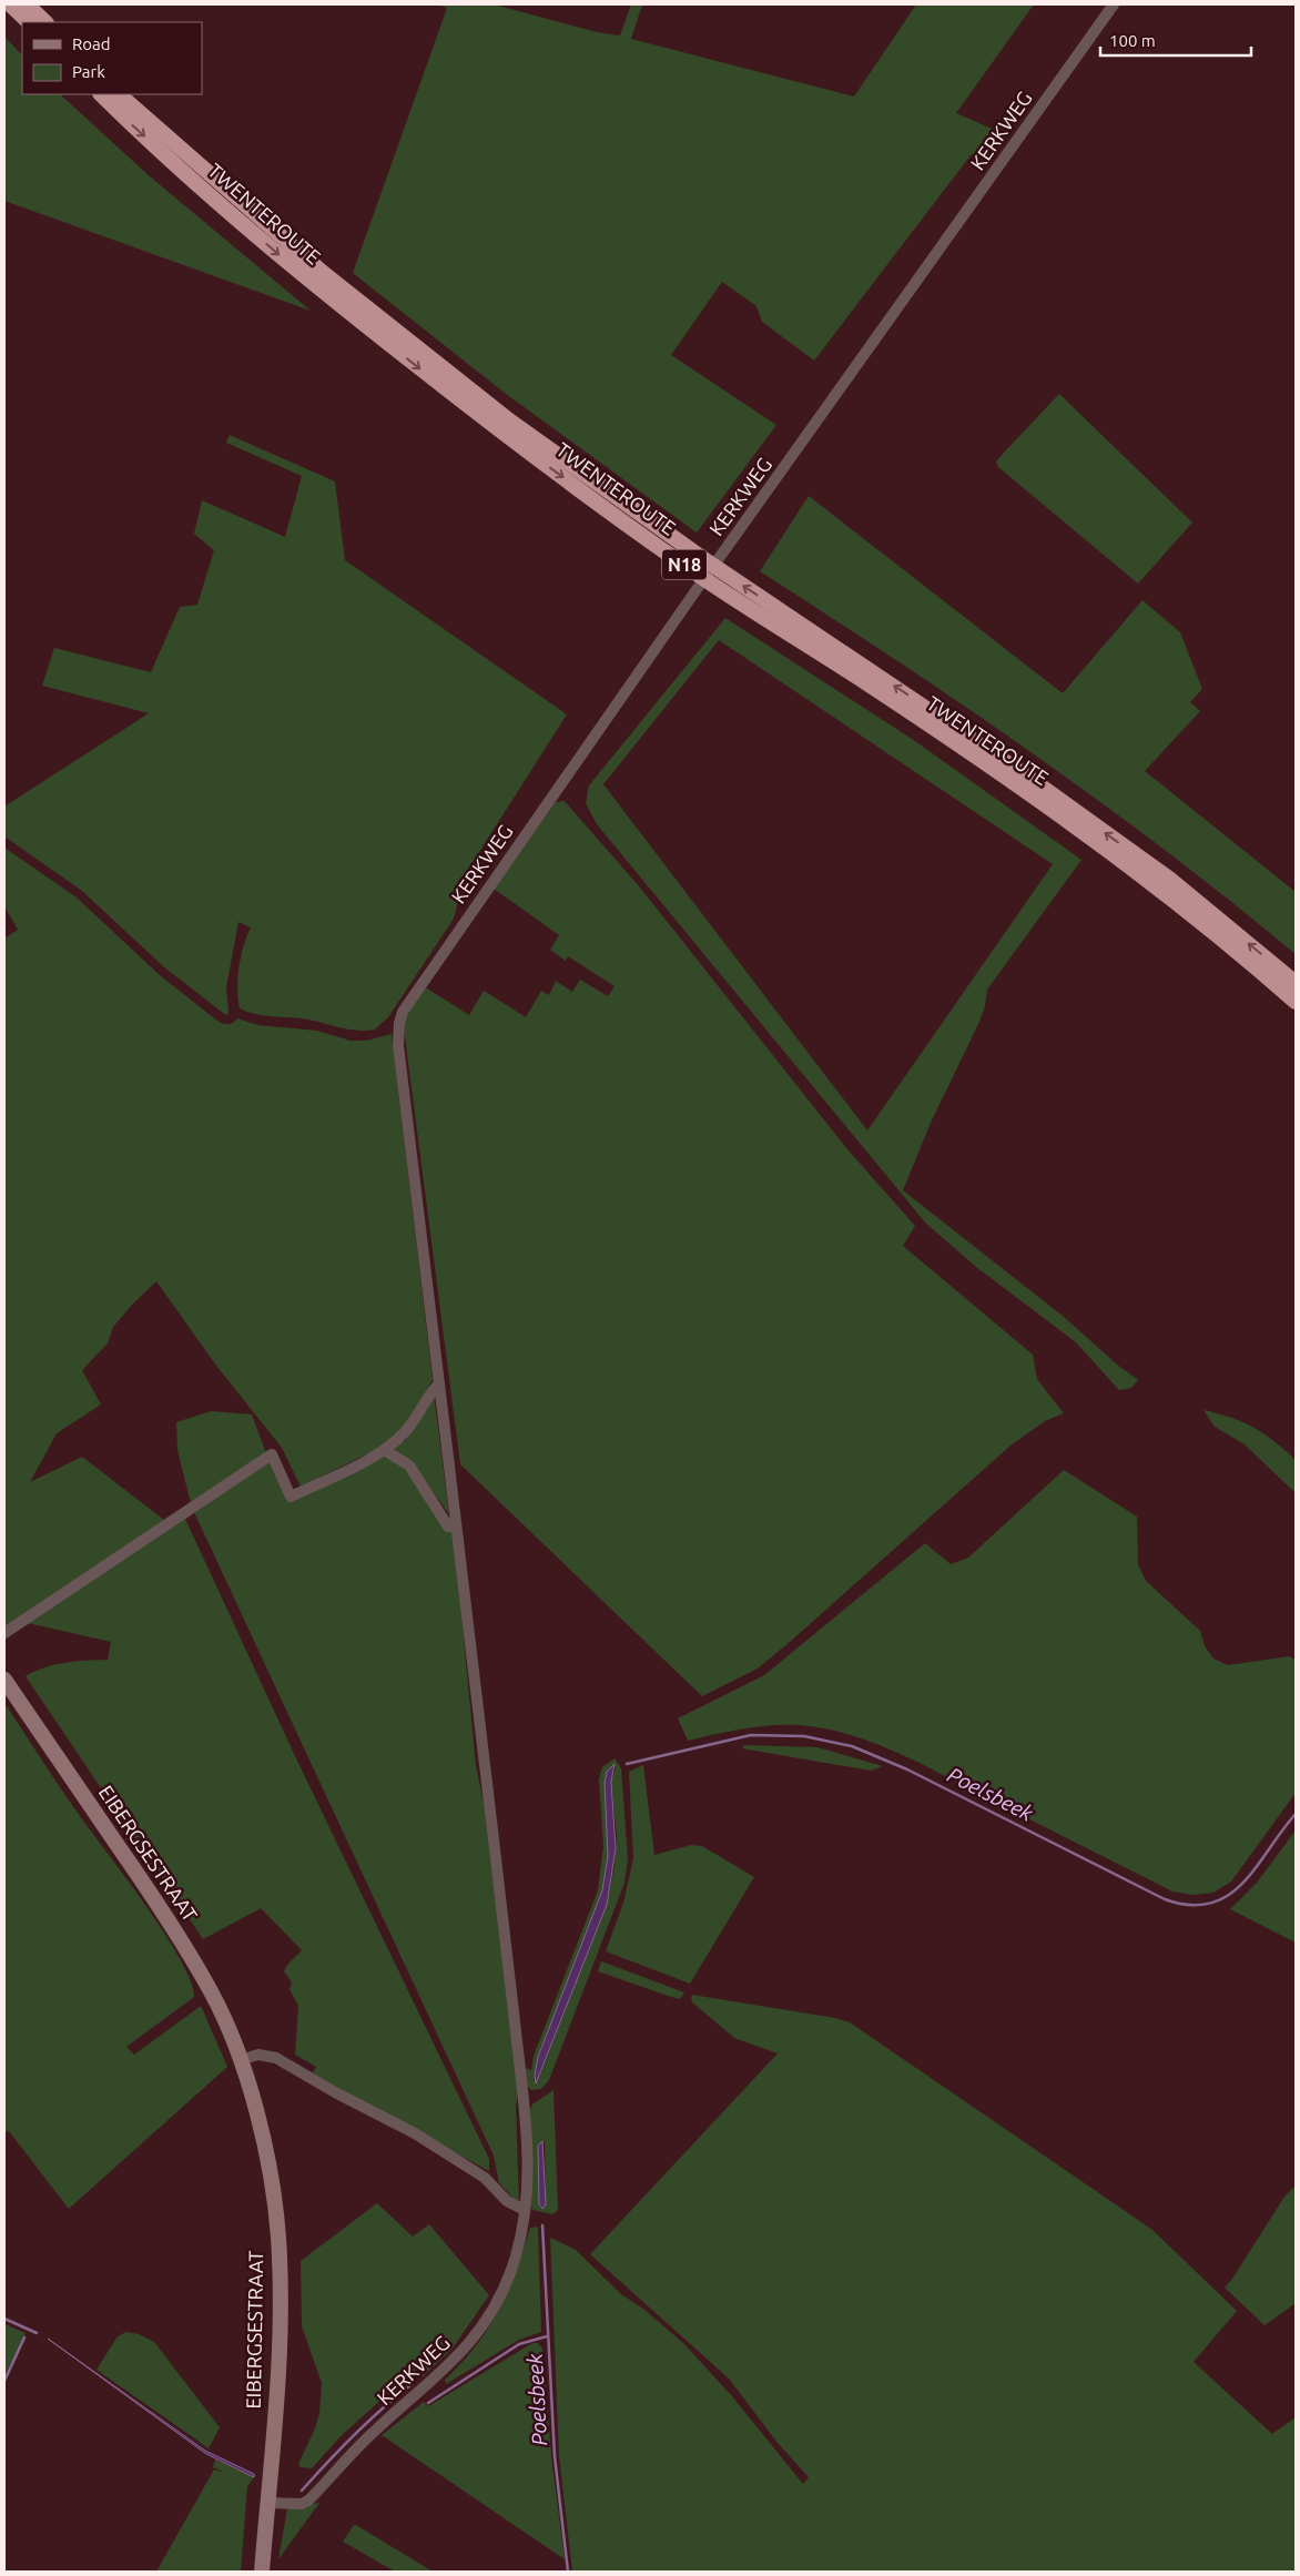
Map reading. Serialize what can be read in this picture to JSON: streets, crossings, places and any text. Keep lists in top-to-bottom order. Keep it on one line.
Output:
{"streets":{"highway":["TWENTEROUTE","N18"],"main road":["EIBERGSESTRAAT"],"street":["KERKWEG"]},"crossings":[["KERKWEG","EIBERGSESTRAAT"]],"water":["Poelsbeek"],"legend":["Road","Park"],"scale_bar":"100 m"}
